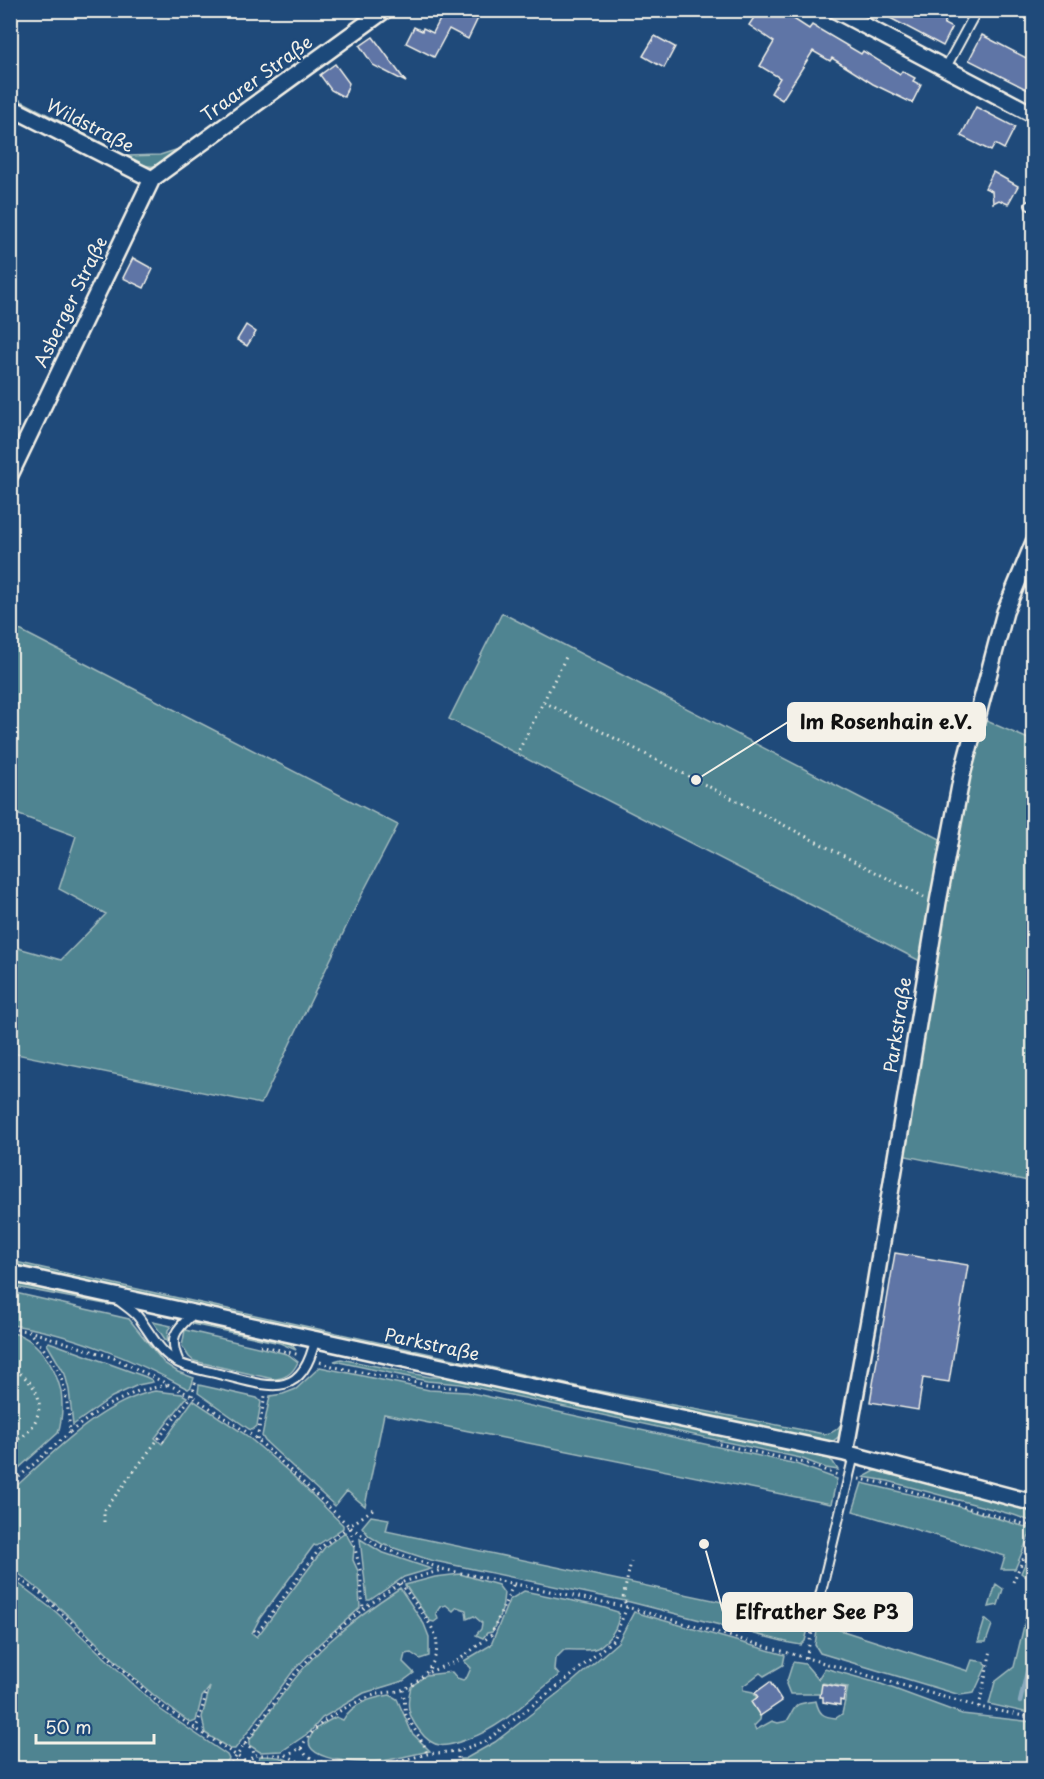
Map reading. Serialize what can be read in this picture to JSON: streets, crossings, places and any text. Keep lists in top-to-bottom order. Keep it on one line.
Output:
{"streets":{"street":["Traarer Straße","Wildstraße","Asberger Straße","Parkstraße"]},"crossings":[["Traarer Straße","Wildstraße"],["Traarer Straße","Asberger Straße"],["Wildstraße","Asberger Straße"]],"places":["Im Rosenhain e.V.","Elfrather See P3"],"scale_bar":"50 m"}
